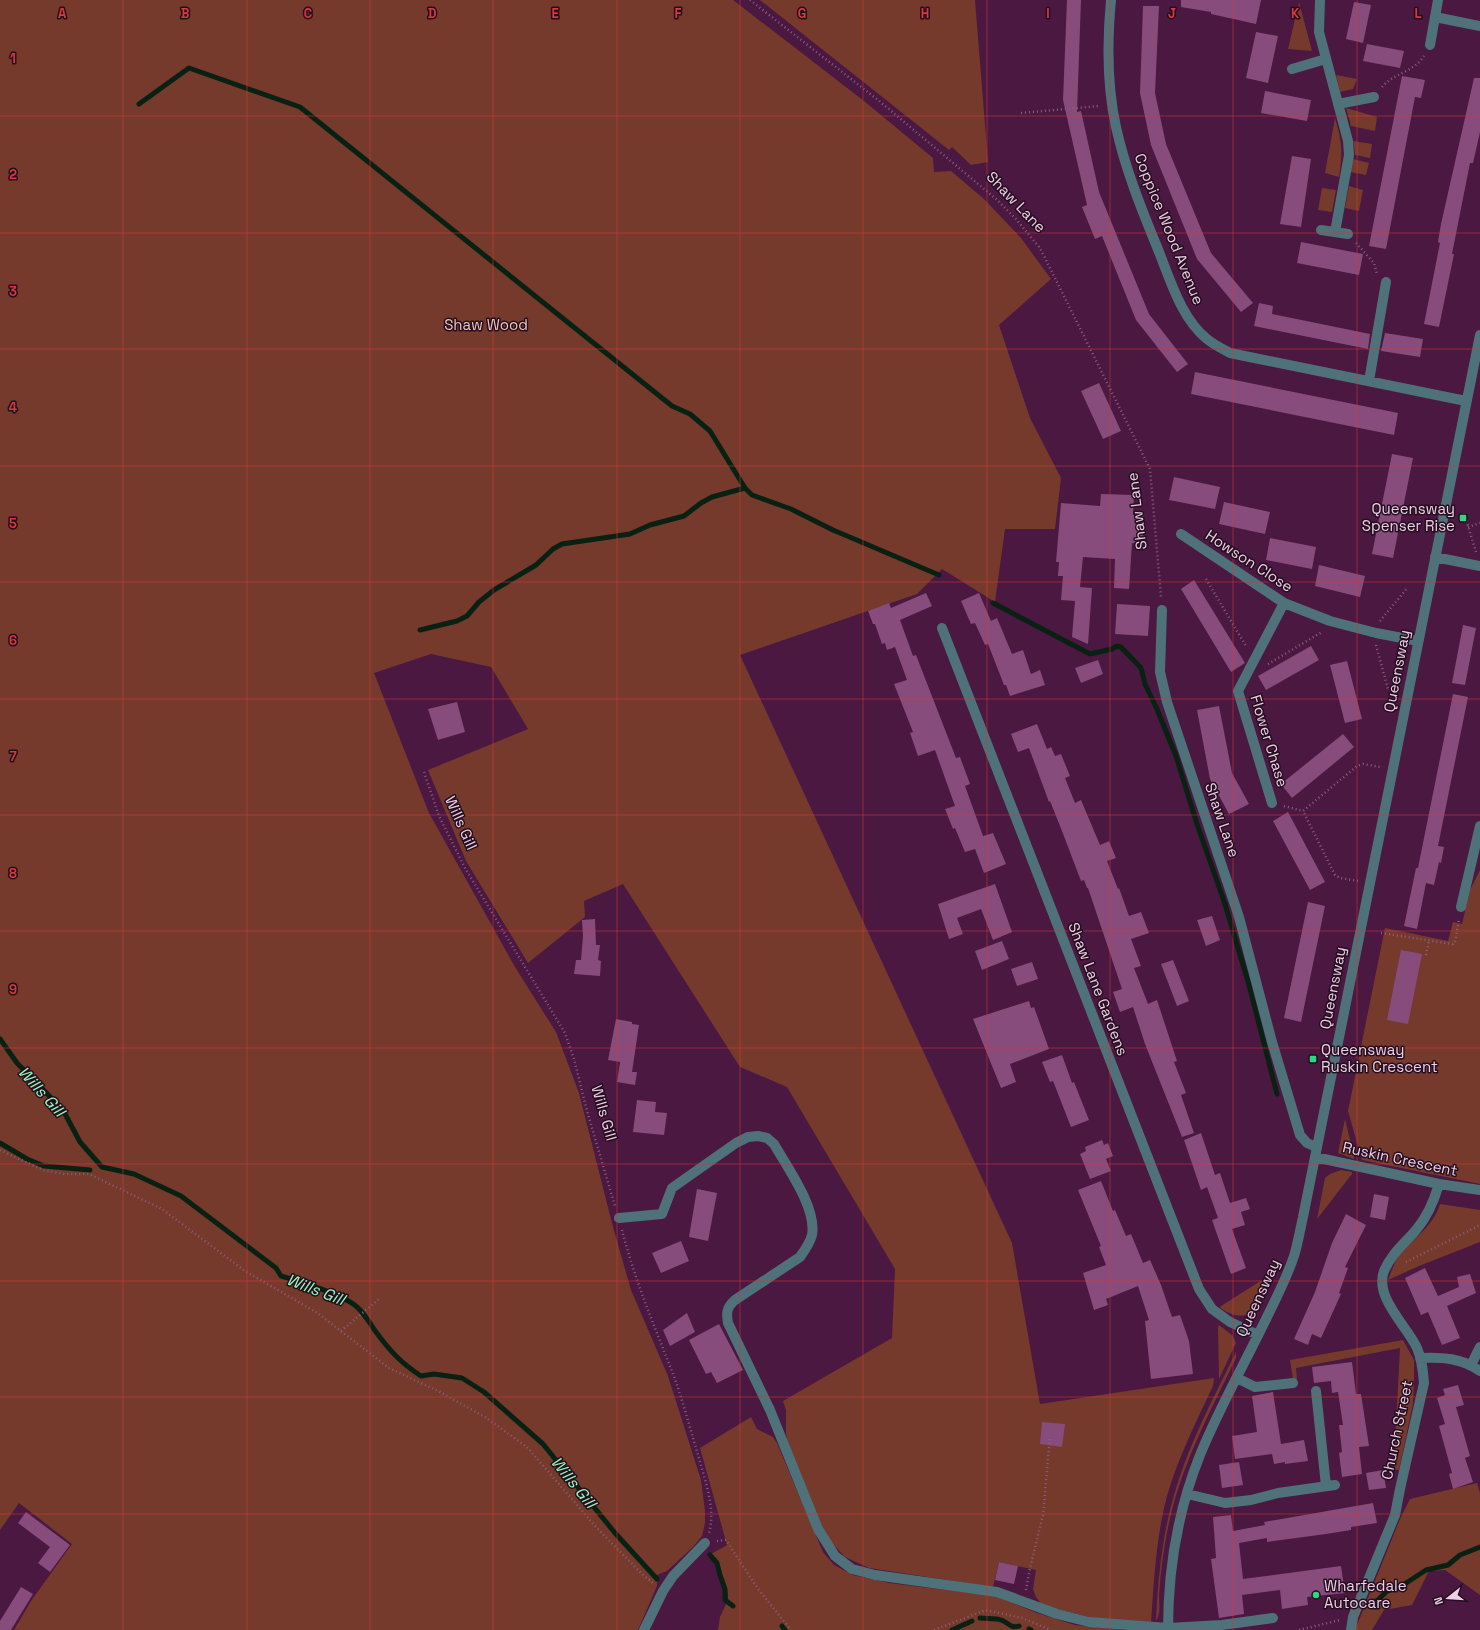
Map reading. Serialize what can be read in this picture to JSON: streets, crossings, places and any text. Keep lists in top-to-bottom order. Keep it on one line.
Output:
{"streets":{"street":["Shaw Lane","Coppice Wood Avenue","Howson Close","Queensway","Flower Chase","Shaw Lane Gardens","Ruskin Crescent","Church Street"],"path":["Wills Gill"]},"crossings":[["Shaw Lane","Queensway"],["Shaw Lane","Ruskin Crescent"],["Coppice Wood Avenue","Queensway"],["Howson Close","Queensway"],["Howson Close","Flower Chase"],["Queensway","Shaw Lane Gardens"],["Queensway","Ruskin Crescent"],["Ruskin Crescent","Church Street"]],"water":["Wills Gill"],"parks":["Shaw Wood"],"places":{"transit":["Queensway Spenser Rise","Queensway Ruskin Crescent"],"other":["Wharfedale Autocare"]},"north":"left","grid":{"columns":["A","B","C","D","E","F","G","H","I","J","K","L"],"rows":["1","2","3","4","5","6","7","8","9"]}}
